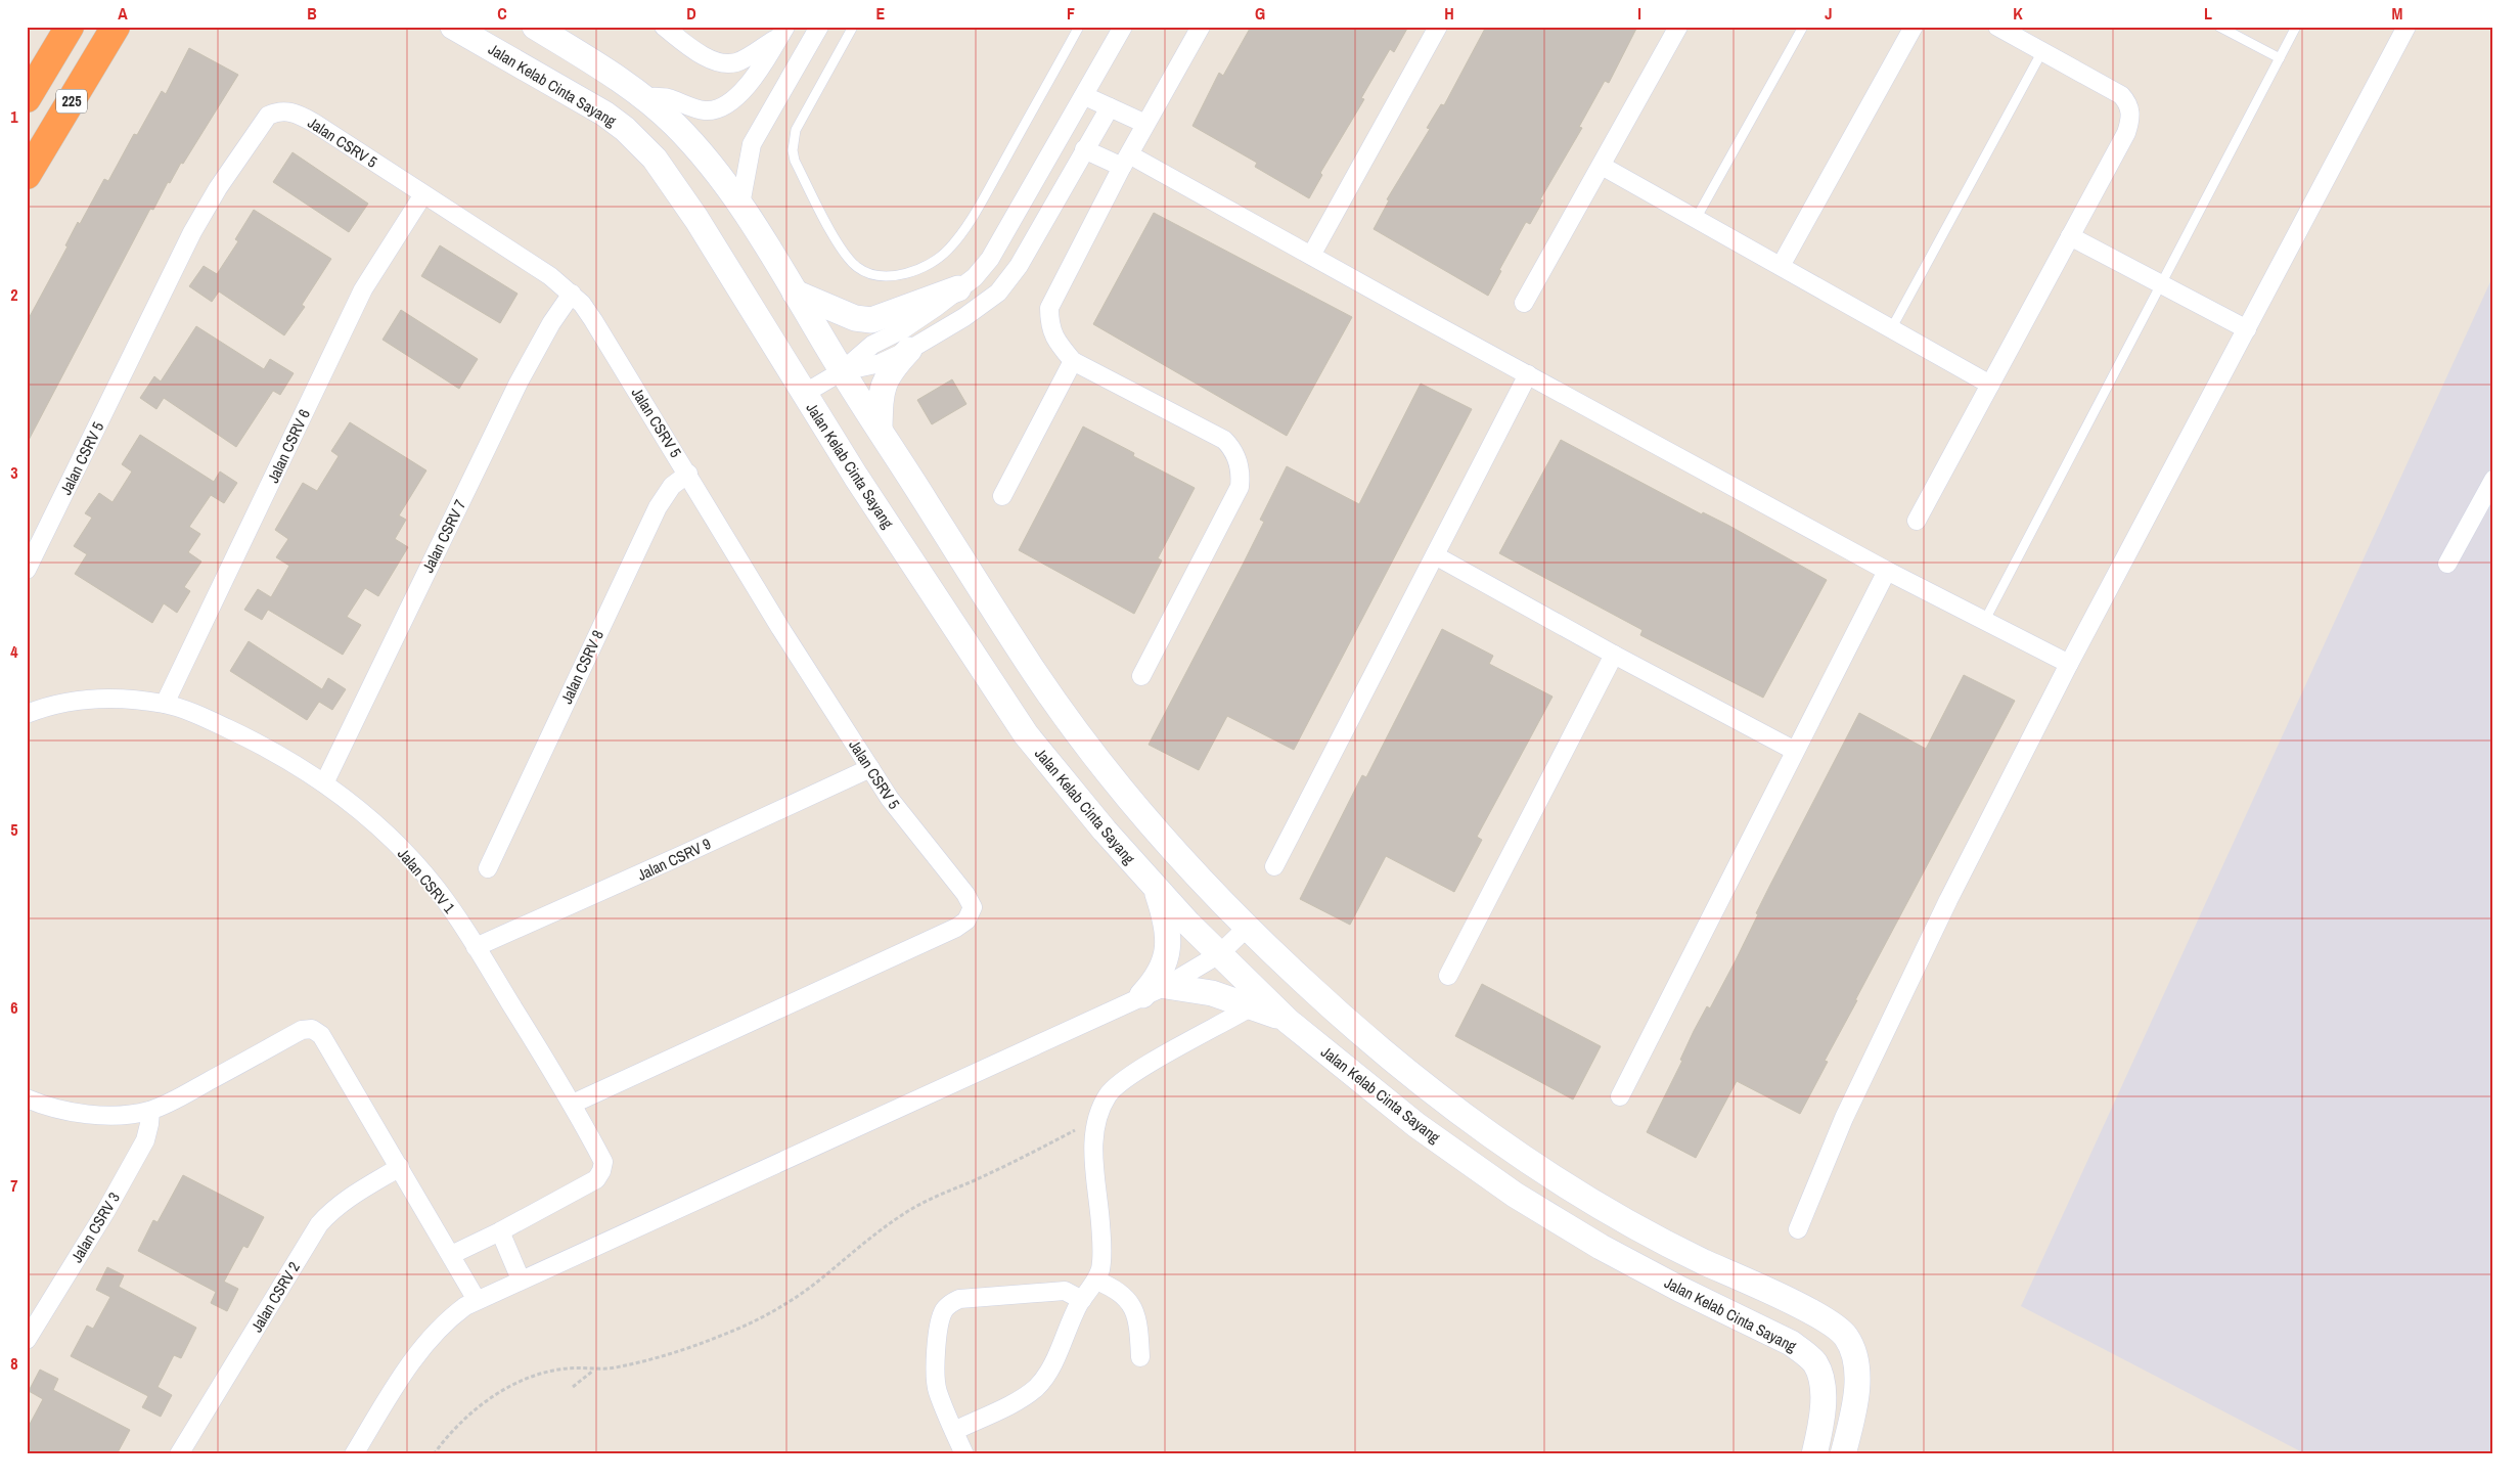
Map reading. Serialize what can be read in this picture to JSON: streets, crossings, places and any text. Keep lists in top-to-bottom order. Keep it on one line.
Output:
{"streets":{"highway":["225"],"main road":["Jalan Kelab Cinta Sayang"],"street":["Jalan CSRV 5","Jalan CSRV 6","Jalan CSRV 7","Jalan CSRV 8","Jalan CSRV 9","Jalan CSRV 1","Jalan CSRV 3","Jalan CSRV 2"]},"crossings":[["Jalan CSRV 5","Jalan CSRV 6"],["Jalan CSRV 5","Jalan CSRV 7"],["Jalan CSRV 5","Jalan CSRV 8"],["Jalan CSRV 5","Jalan CSRV 9"],["Jalan CSRV 5","Jalan CSRV 1"],["Jalan CSRV 6","Jalan CSRV 1"],["Jalan CSRV 7","Jalan CSRV 1"],["Jalan CSRV 9","Jalan CSRV 1"]],"grid":{"columns":["A","B","C","D","E","F","G","H","I","J","K","L","M"],"rows":["1","2","3","4","5","6","7","8"]}}
